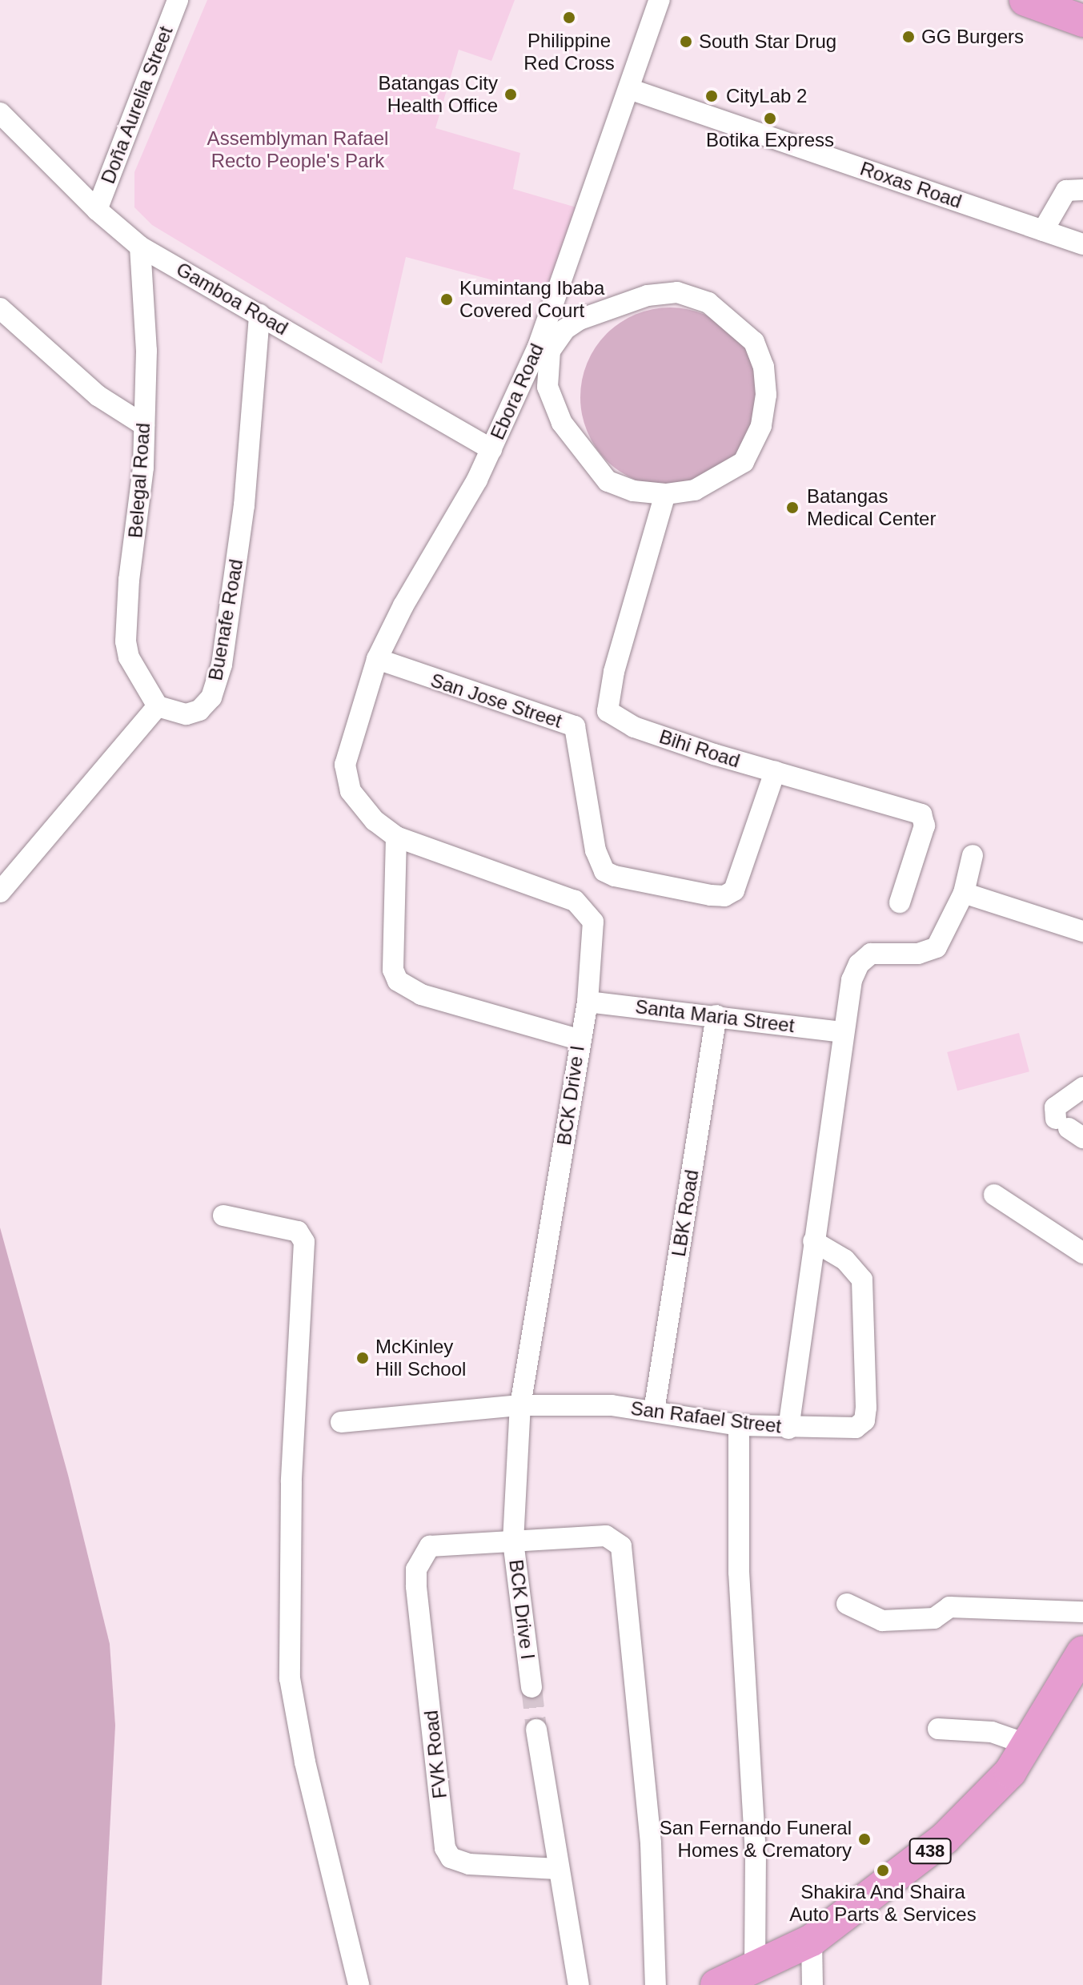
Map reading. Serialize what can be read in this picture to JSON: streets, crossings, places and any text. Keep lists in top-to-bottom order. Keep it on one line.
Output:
{"streets":{"main road":["438"],"street":["Doña Aurelia Street","Roxas Road","Gamboa Road","Ebora Road","Belegal Road","Buenafe Road","San Jose Street","Bihi Road","Santa Maria Street","BCK Drive I","LBK Road","San Rafael Street","FVK Road"]},"crossings":[["Doña Aurelia Street","Gamboa Road"],["Roxas Road","Ebora Road"],["Gamboa Road","Ebora Road"],["Gamboa Road","Belegal Road"],["Gamboa Road","Buenafe Road"],["Ebora Road","San Jose Street"],["Ebora Road","BCK Drive I"],["Belegal Road","Buenafe Road"],["San Jose Street","Bihi Road"],["San Jose Street","BCK Drive I"],["Santa Maria Street","BCK Drive I"],["Santa Maria Street","LBK Road"],["BCK Drive I","San Rafael Street"],["BCK Drive I","FVK Road"],["LBK Road","San Rafael Street"]],"parks":["Assemblyman Rafael Recto People's Park"],"places":["Philippine Red Cross","GG Burgers","South Star Drug","Batangas City Health Office","CityLab 2","Botika Express","Kumintang Ibaba Covered Court","Batangas Medical Center","McKinley Hill School","San Fernando Funeral Homes & Crematory","Shakira And Shaira Auto Parts & Services"]}
